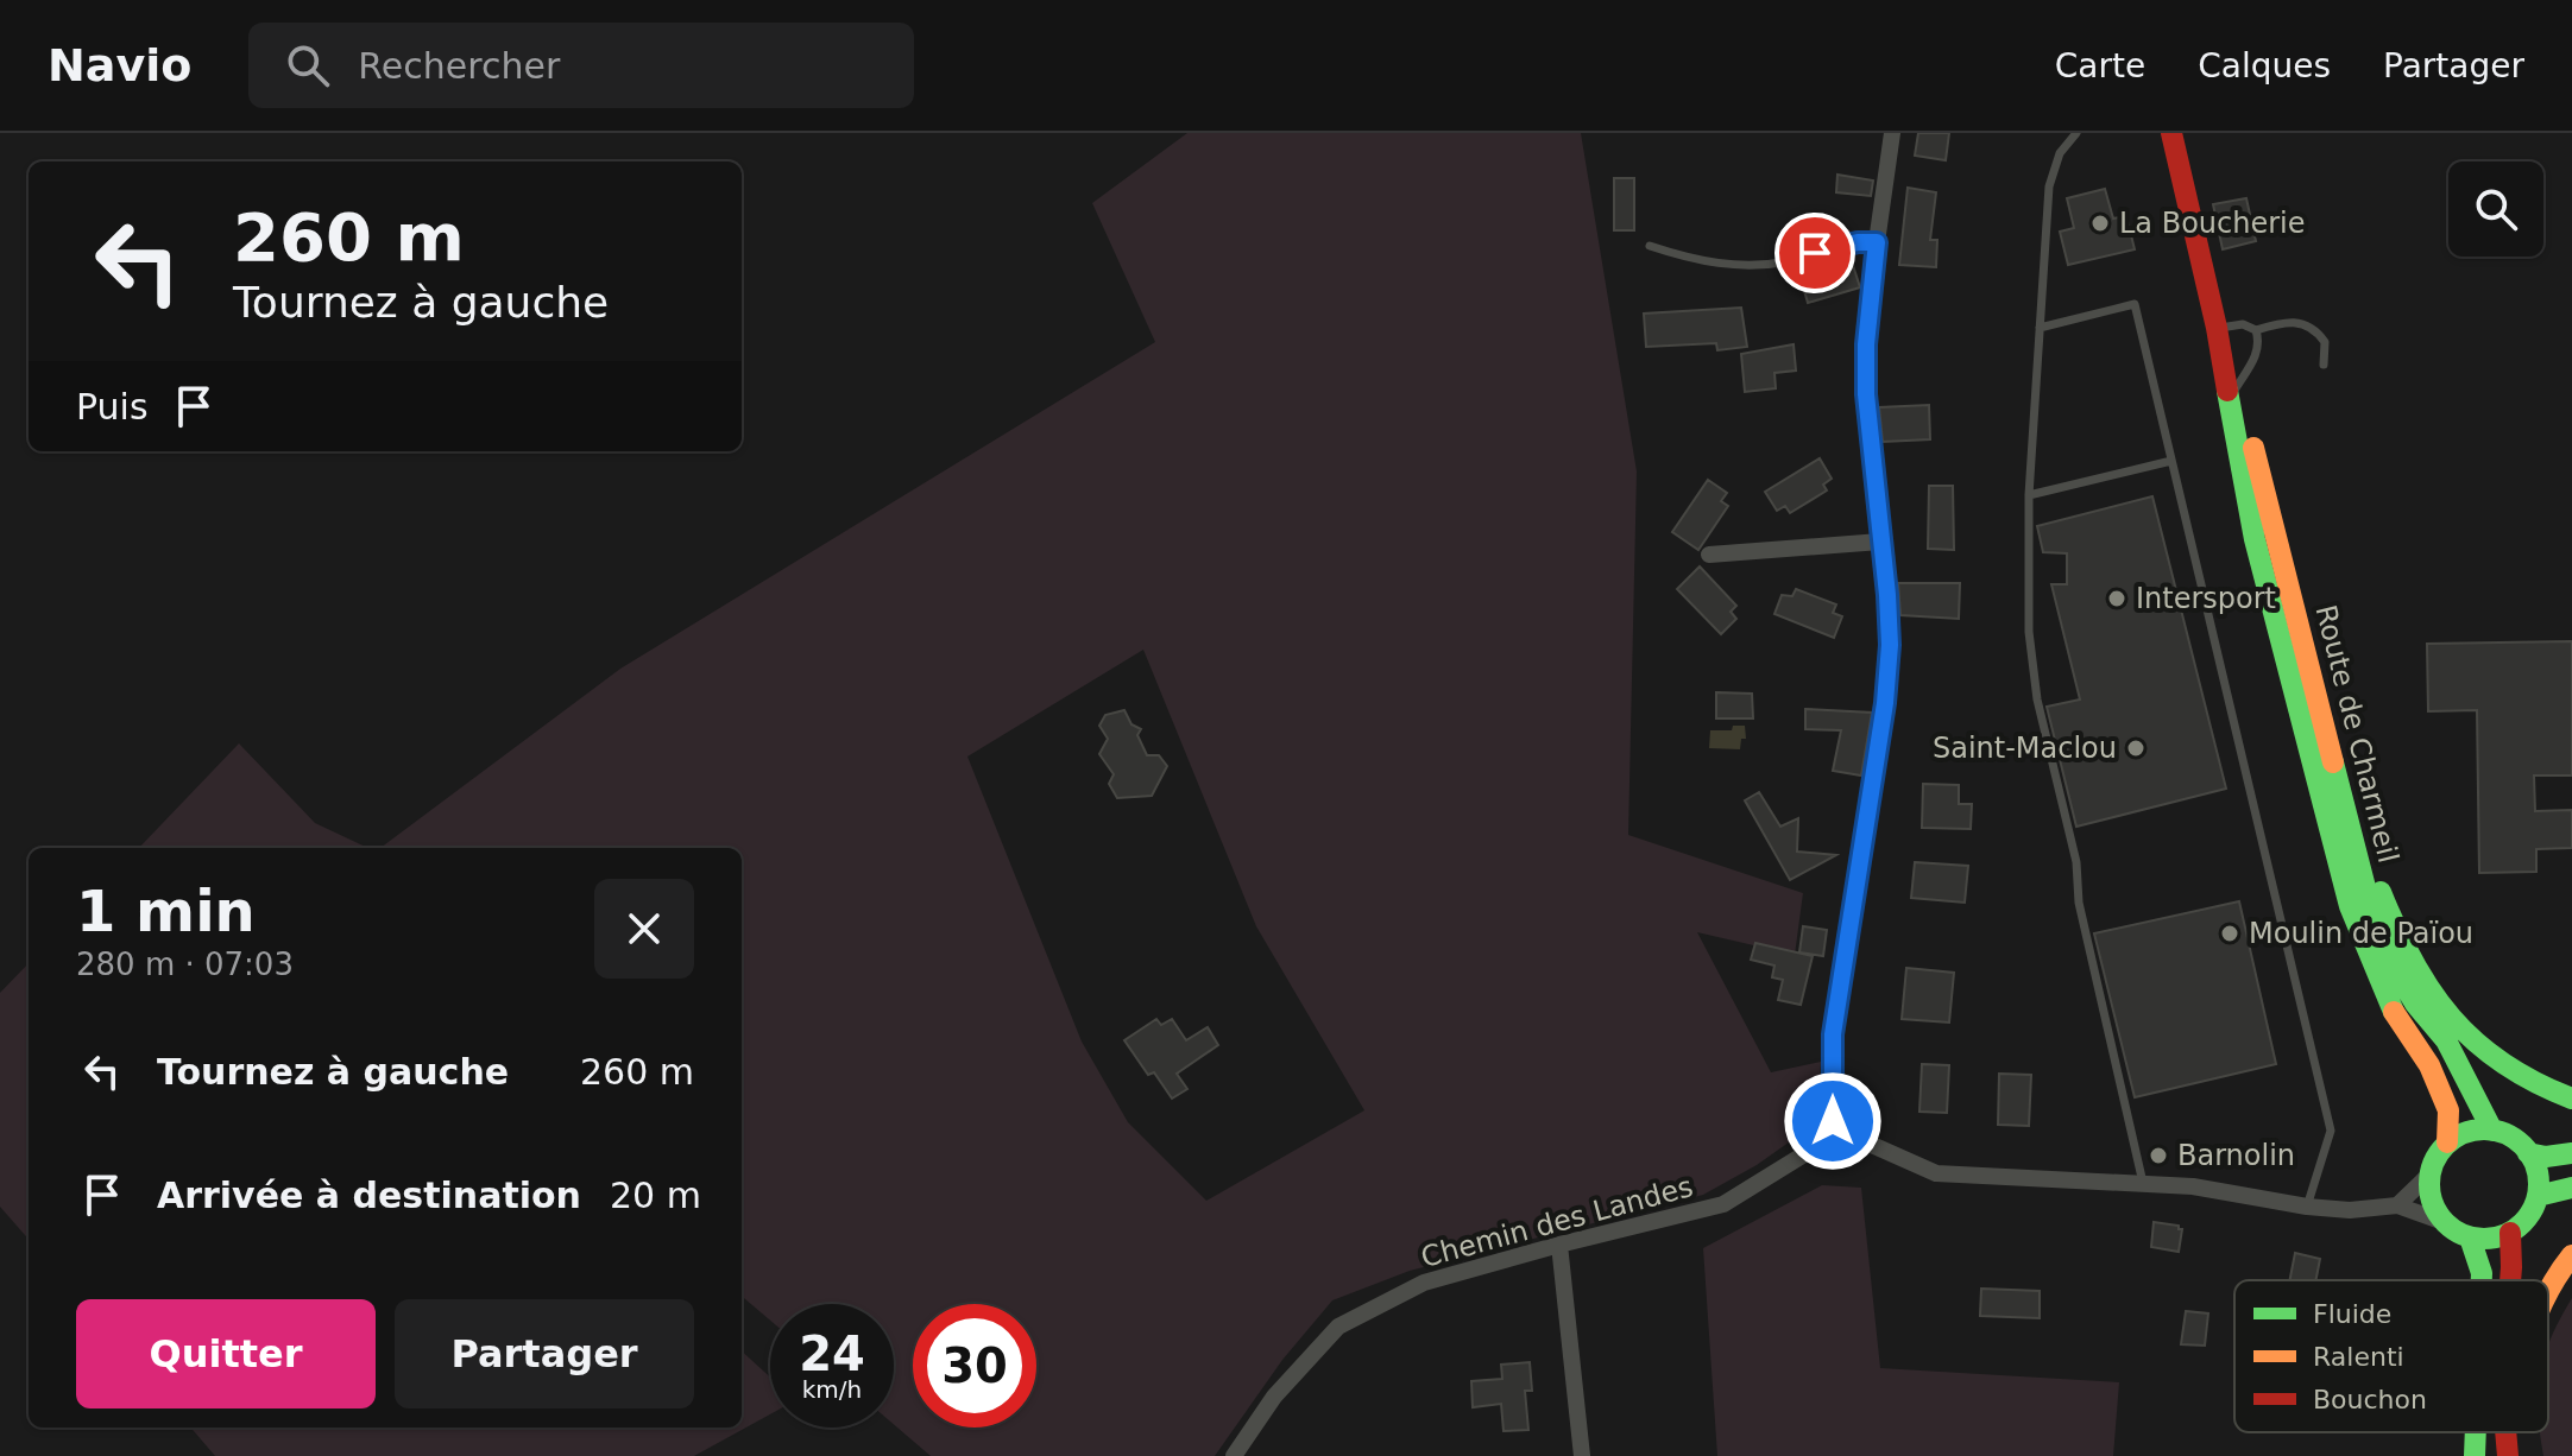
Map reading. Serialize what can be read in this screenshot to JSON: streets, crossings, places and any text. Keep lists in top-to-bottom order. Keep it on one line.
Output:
{"streets":{"main road":["Route de Charmeil"],"street":["Chemin des Landes"]},"places":["La Boucherie","Intersport","Saint-Maclou","Moulin de Païou","Barnolin"],"legend":["Fluide","Ralenti","Bouchon"],"page":{"header":"Navio","search":"Rechercher","nav":["Carte","Calques","Partager"],"turn":["260 m","Tournez à gauche"],"then":"Puis","heading":["1 min","280 m · 07:03"],"list":[{"name":"Tournez à gauche","value":"260 m"},{"name":"Arrivée à destination","value":"20 m"}],"buttons":["Quitter","Partager"],"speed":"24 km/h","limit":"30"}}
